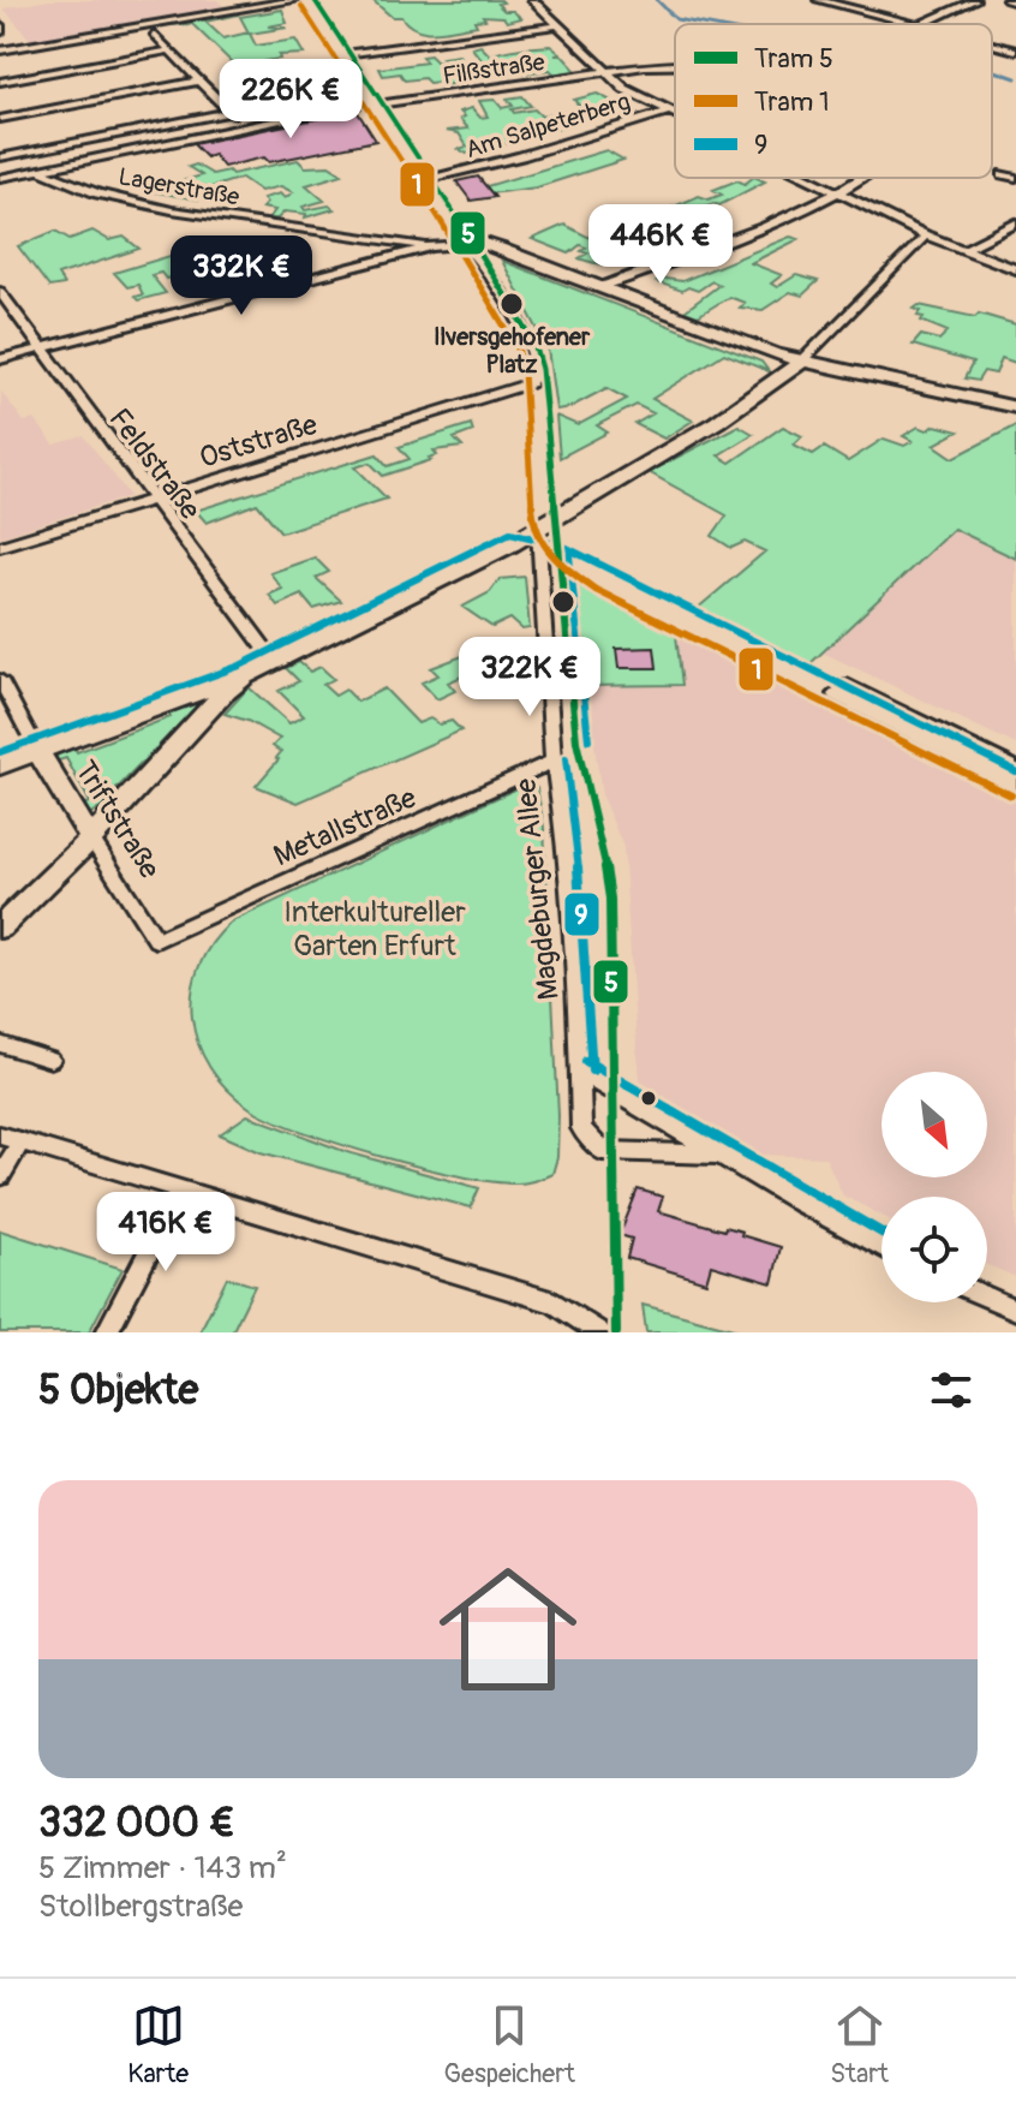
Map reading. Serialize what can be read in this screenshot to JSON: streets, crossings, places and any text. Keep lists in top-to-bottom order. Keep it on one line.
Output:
{"streets":{"main road":["Triftstraße"],"street":["Filßstraße","Am Salpeterberg","Lagerstraße","Oststraße","Feldstraße","Metallstraße","Magdeburger Allee"]},"crossings":[["Filßstraße","Lagerstraße"],["Oststraße","Feldstraße"],["Triftstraße","Metallstraße"],["Metallstraße","Magdeburger Allee"]],"parks":["Interkultureller Garten Erfurt"],"places":["Ilversgehofener Platz"],"lines":["tram line 5","tram line 1","transit line 9"],"legend":["Tram 5","Tram 1","9"],"north":"bottom right","page":{"price":["226K €","446K €","332K €","322K €","416K €"],"heading":"5 Objekte","list":[{"name":"332 000 €","note":"5 Zimmer · 143 m² · Stollbergstraße"}],"tabs":["Karte","Gespeichert","Start"]}}
